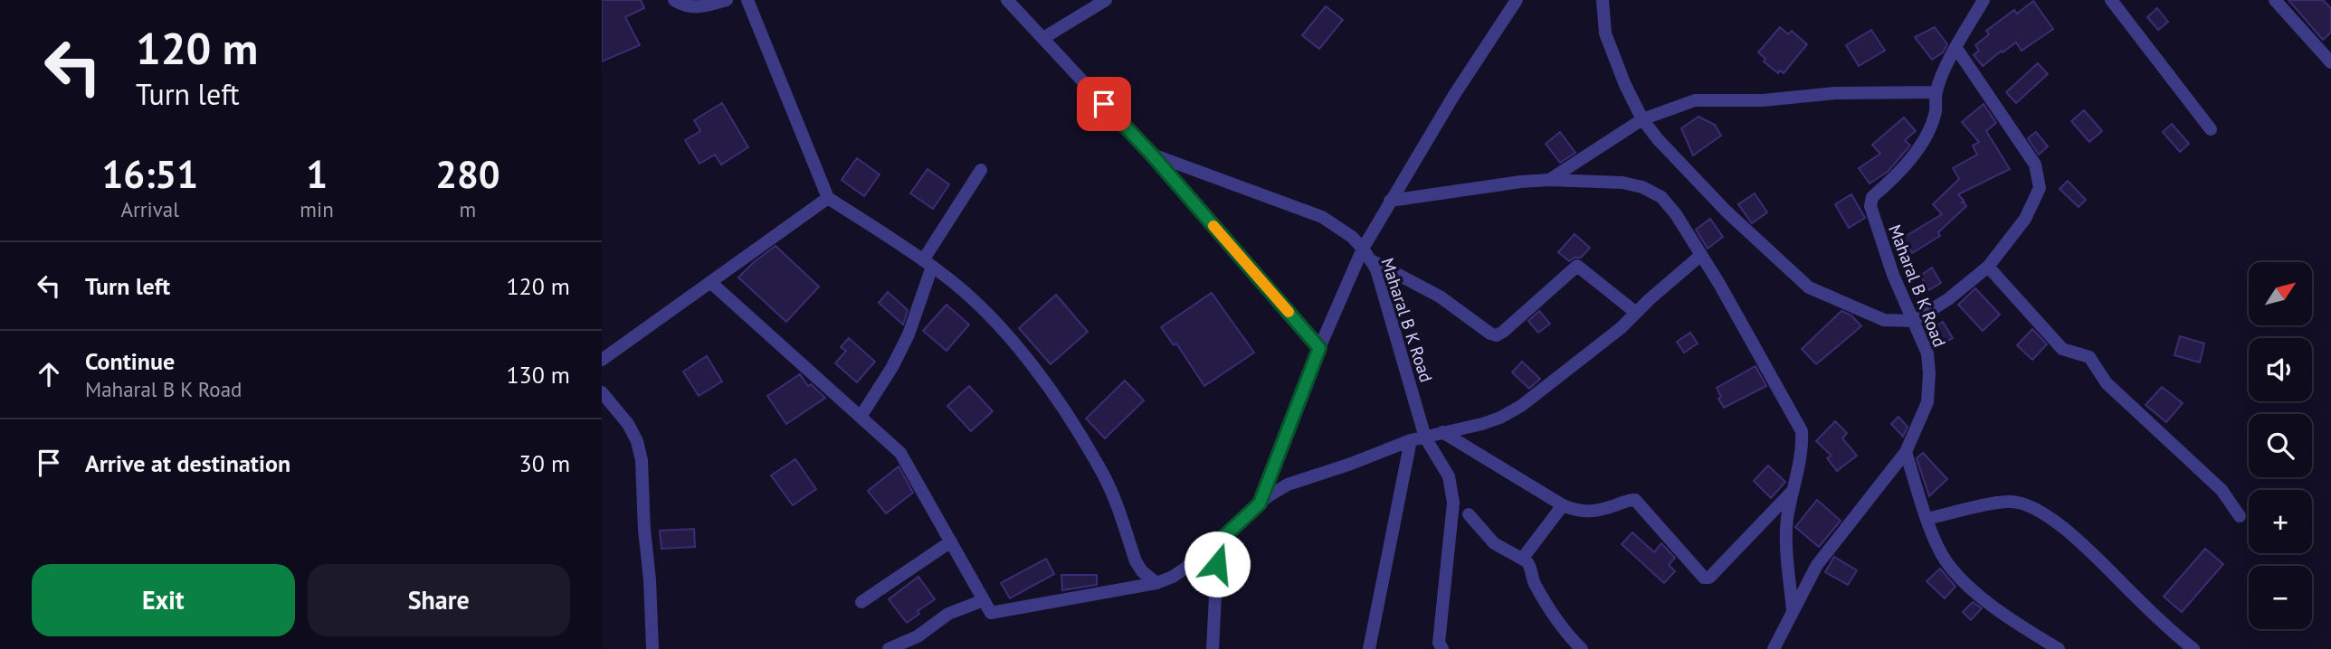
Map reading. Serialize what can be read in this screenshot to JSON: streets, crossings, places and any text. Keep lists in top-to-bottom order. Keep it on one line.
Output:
{"streets":{"street":["Maharal B K Road"]},"north":"top right","page":{"turn":["120 m","Turn left"],"eta":["16:51","Arrival","1","min","280","m"],"list":[{"name":"Turn left","value":"120 m"},{"name":"Continue","note":"Maharal B K Road","value":"130 m"},{"name":"Arrive at destination","value":"30 m"}],"map_buttons":["+","−"],"buttons":["Exit","Share"]}}
